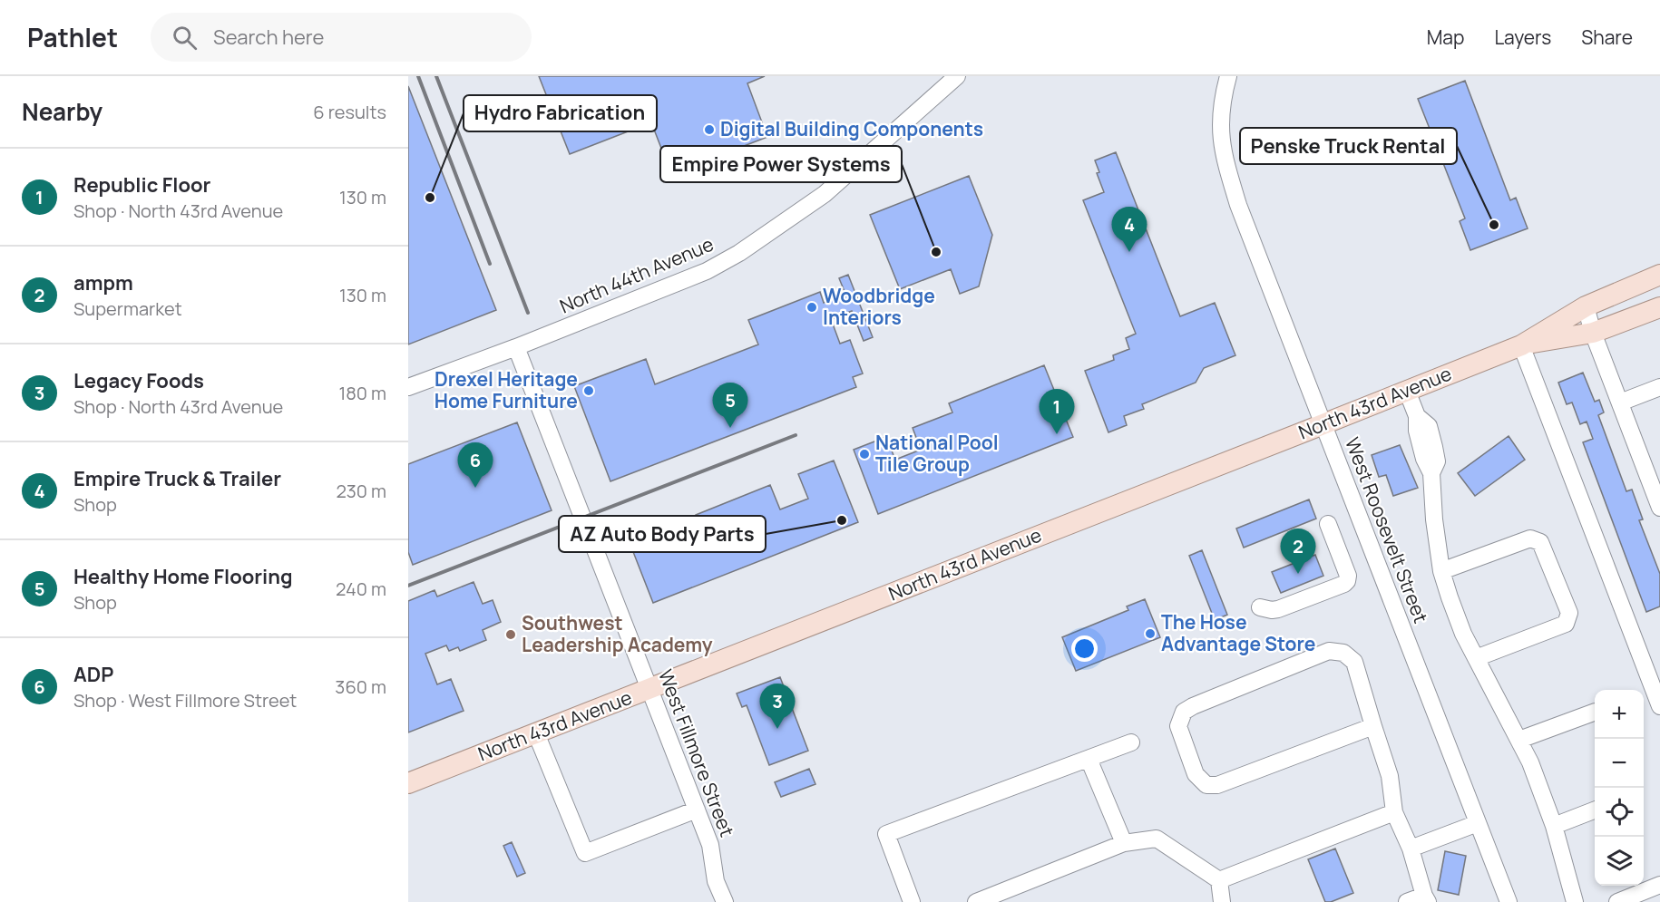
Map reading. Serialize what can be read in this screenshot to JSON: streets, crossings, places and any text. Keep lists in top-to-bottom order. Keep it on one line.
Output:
{"streets":{"main road":["North 43rd Avenue"],"street":["North 44th Avenue","West Roosevelt Street","West Fillmore Street"]},"crossings":[["North 44th Avenue","West Fillmore Street"],["North 43rd Avenue","West Roosevelt Street"],["North 43rd Avenue","West Fillmore Street"]],"places":["Digital Building Components","Hydro Fabrication","Penske Truck Rental","Empire Power Systems","Woodbridge Interiors","Drexel Heritage Home Furniture","National Pool Tile Group","AZ Auto Body Parts","The Hose Advantage Store","Southwest Leadership Academy"],"page":{"header":"Pathlet","search":"Search here","nav":["Map","Layers","Share"],"heading":["Nearby","6 results"],"list":[{"mark":"1","name":"Republic Floor","note":"Shop · North 43rd Avenue","value":"130 m"},{"mark":"2","name":"ampm","note":"Supermarket","value":"130 m"},{"mark":"3","name":"Legacy Foods","note":"Shop · North 43rd Avenue","value":"180 m"},{"mark":"4","name":"Empire Truck & Trailer","note":"Shop","value":"230 m"},{"mark":"5","name":"Healthy Home Flooring","note":"Shop","value":"240 m"},{"mark":"6","name":"ADP","note":"Shop · West Fillmore Street","value":"360 m"}],"pins":["4","5","1","6","2","3"],"map_buttons":["+","−"]}}
